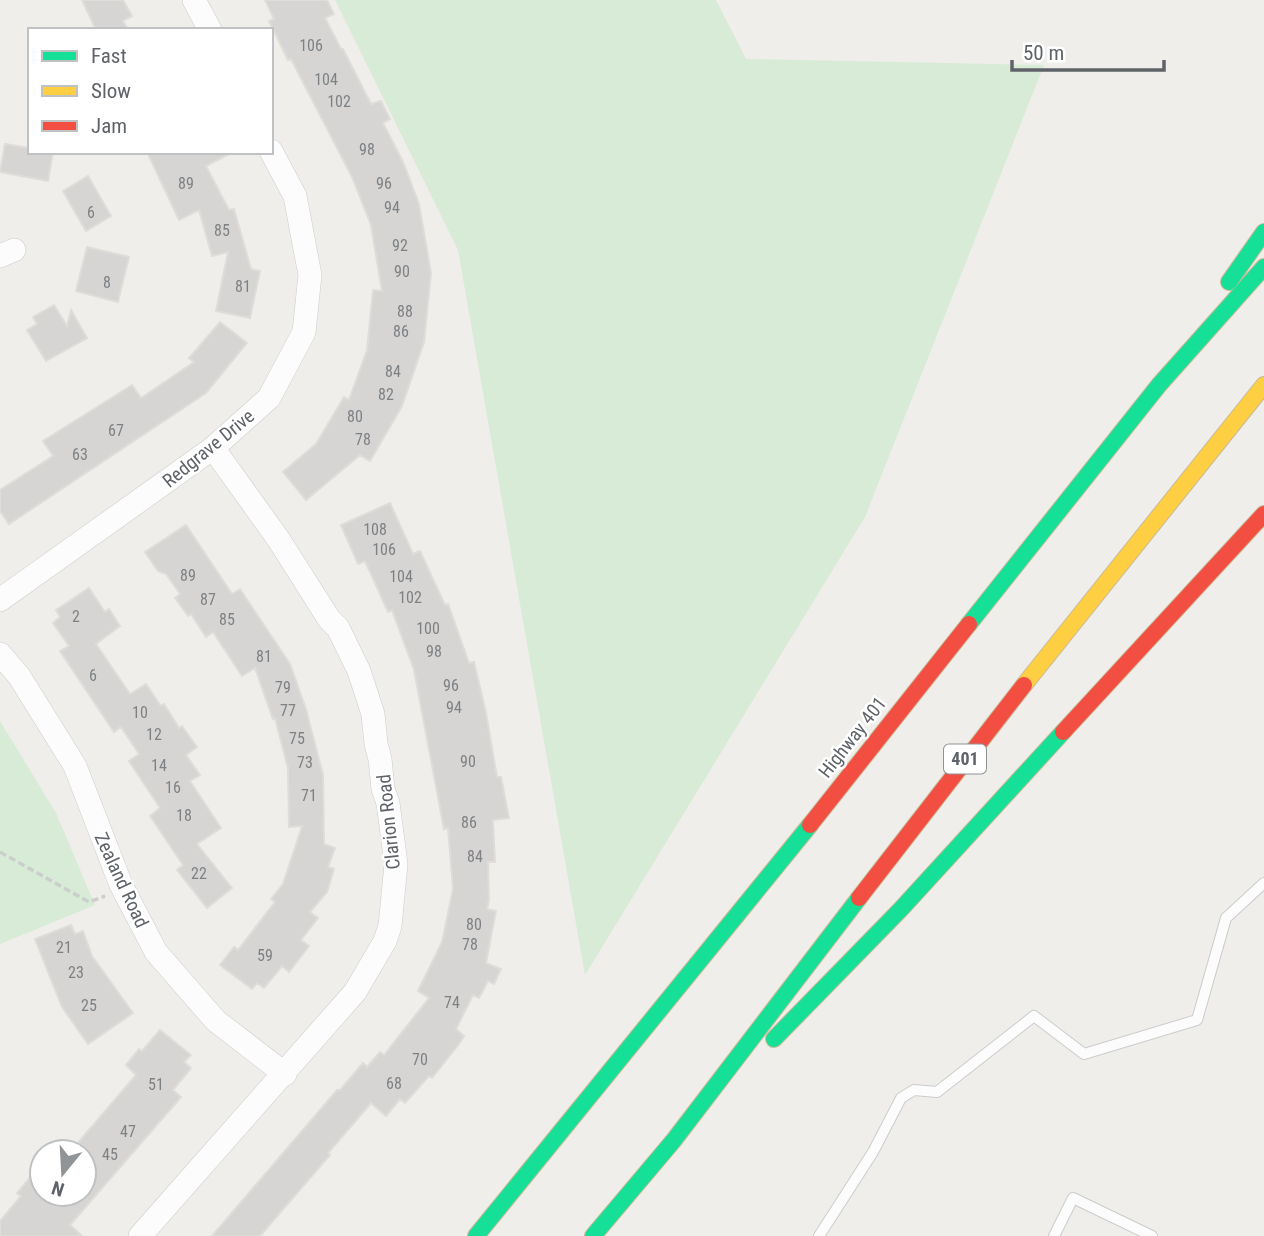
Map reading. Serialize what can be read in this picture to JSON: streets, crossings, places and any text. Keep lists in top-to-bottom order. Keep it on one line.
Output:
{"streets":{"highway":["Highway 401","401"],"street":["Redgrave Drive","Clarion Road","Zealand Road"]},"crossings":[["Redgrave Drive","Clarion Road"],["Clarion Road","Zealand Road"]],"house_numbers":["106","104","102","98","89","96","94","6","85","92","90","8","81","88","86","84","82","80","67","78","63","108","106","89","104","102","87","2","85","100","98","81","6","96","79","94","77","10","12","75","90","73","14","16","71","18","86","84","22","80","78","21","59","23","74","25","70","68","51","47","45"],"legend":["Fast","Slow","Jam"],"scale_bar":"50 m","north":"bottom"}
